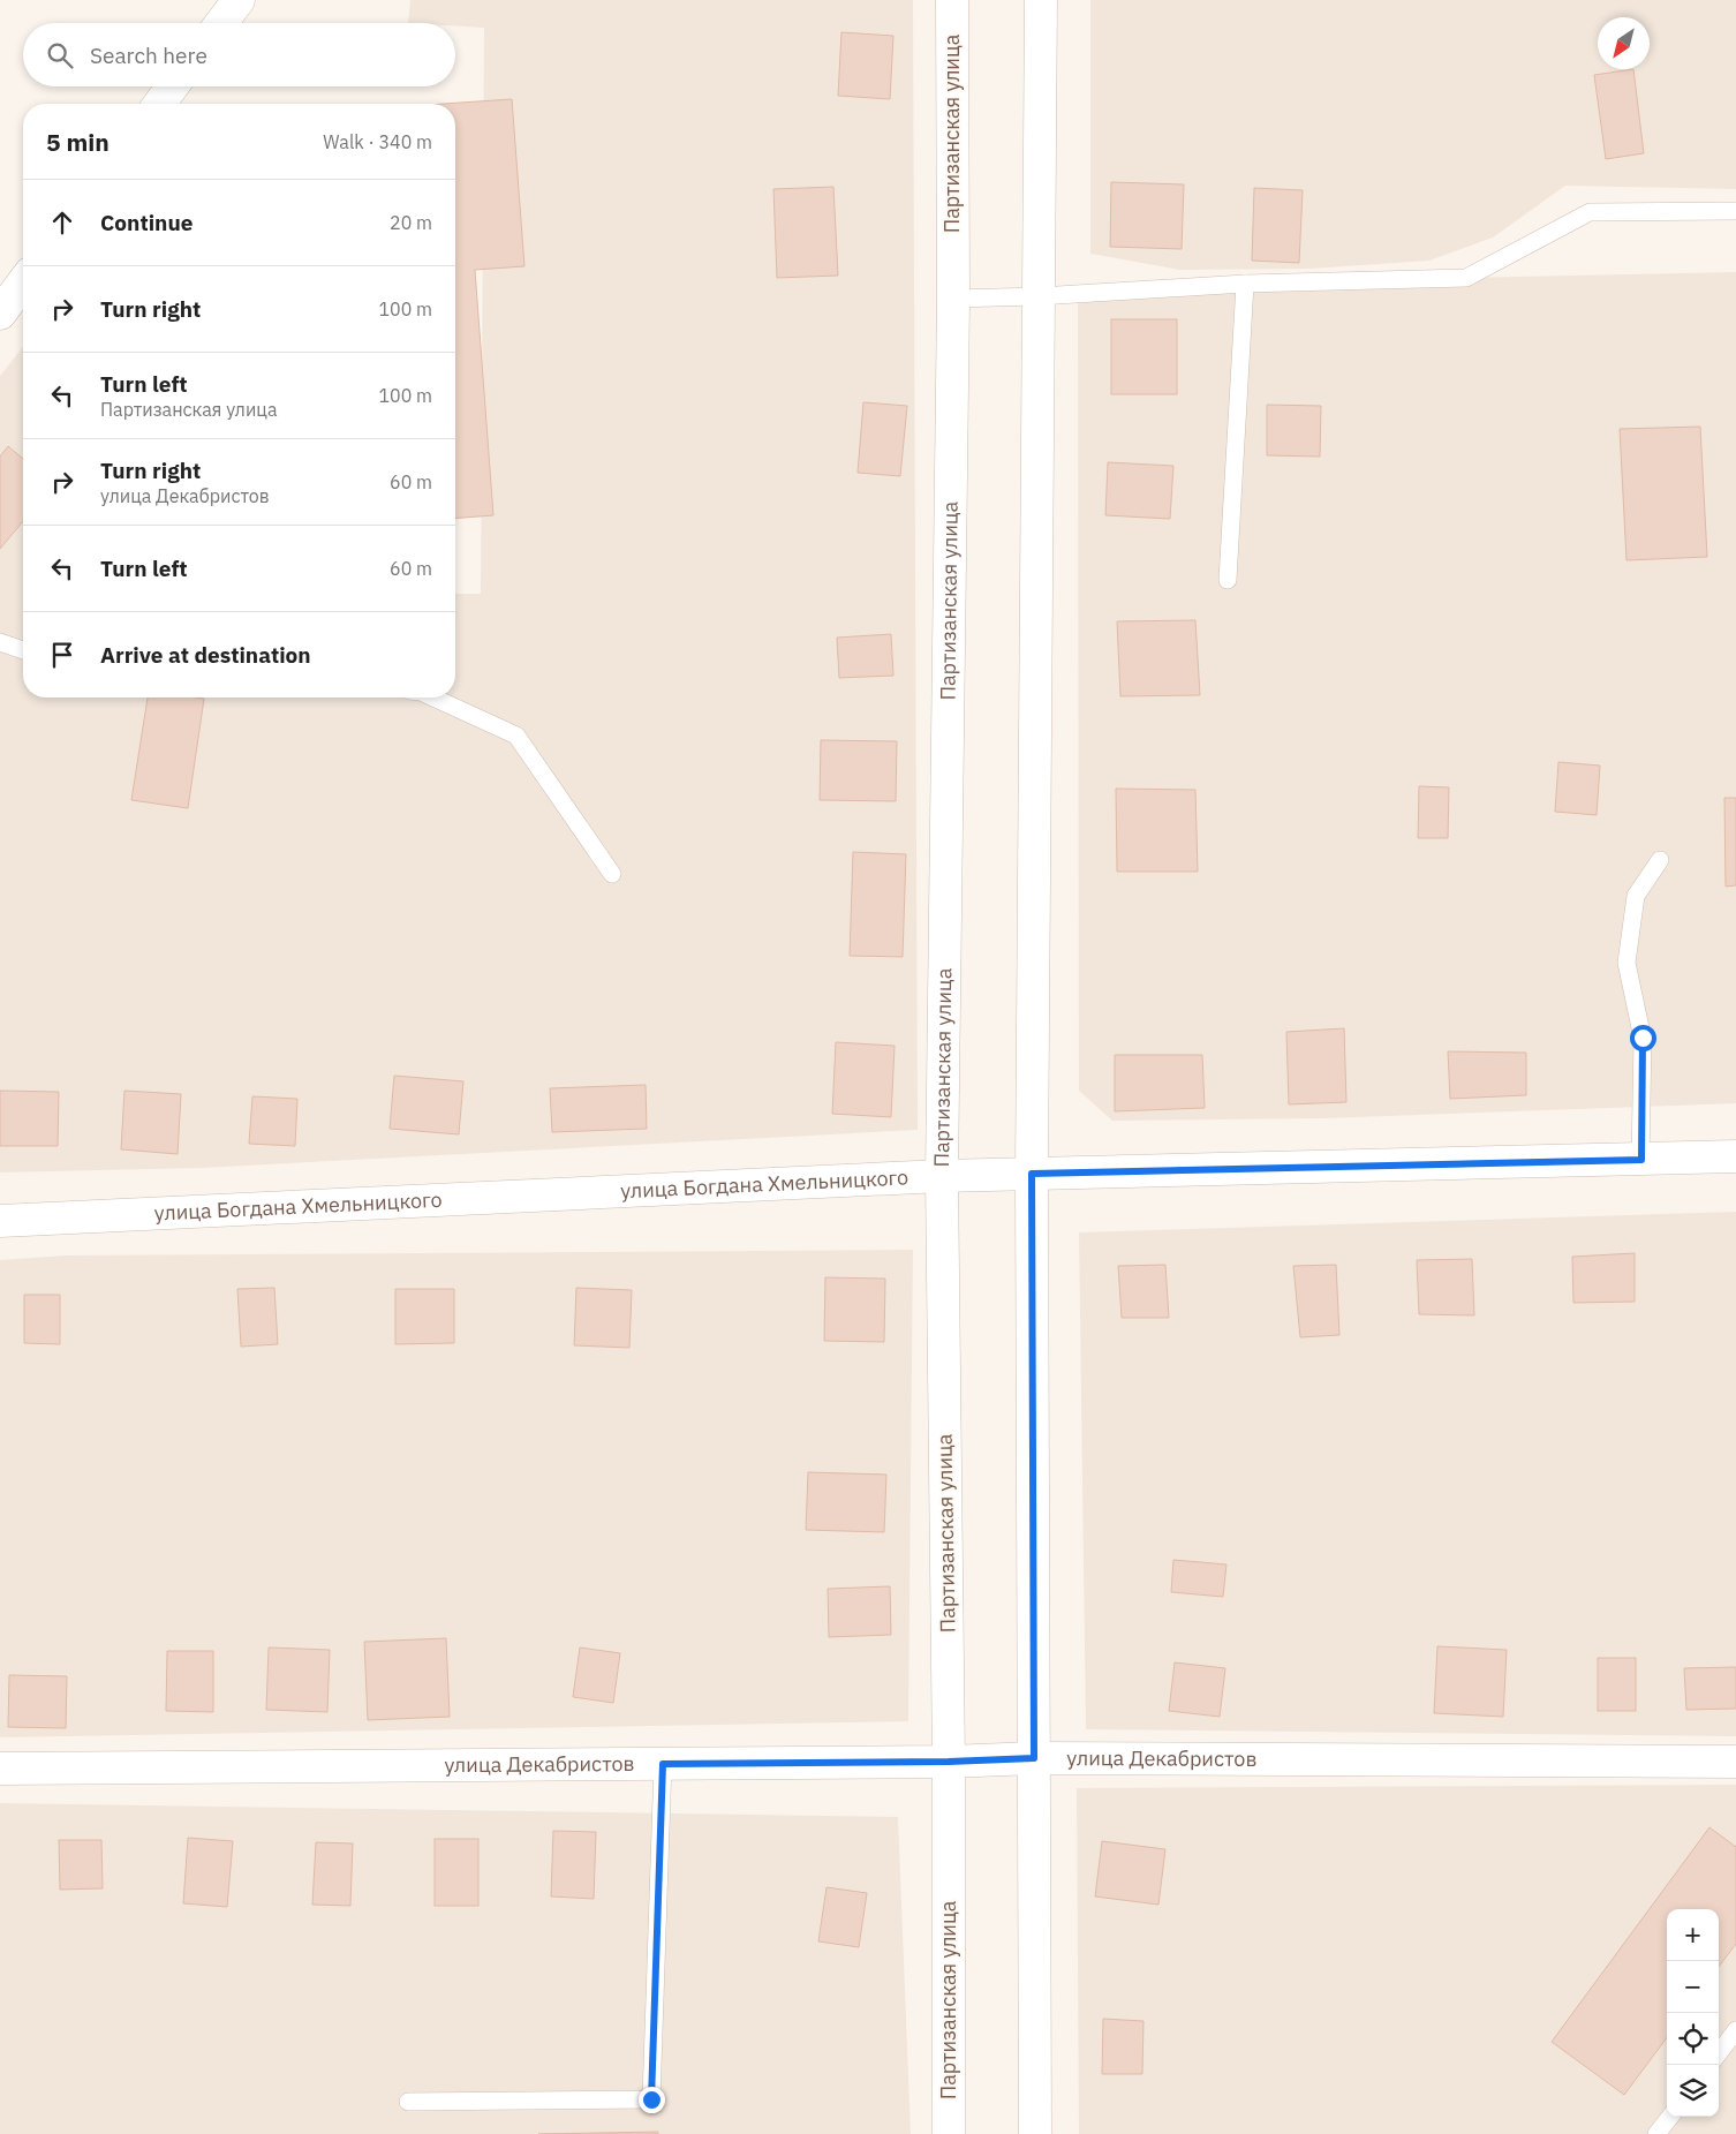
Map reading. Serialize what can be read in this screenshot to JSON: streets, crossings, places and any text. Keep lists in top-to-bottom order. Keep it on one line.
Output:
{"streets":{"street":["Партизанская улица","улица Богдана Хмельницкого","улица Декабристов"]},"crossings":[["Партизанская улица","улица Богдана Хмельницкого"],["Партизанская улица","улица Декабристов"]],"north":"bottom left","page":{"search":"Search here","heading":["5 min","Walk · 340 m"],"list":[["Continue","20 m"],["Turn right","100 m"],["Turn left","Партизанская улица","100 m"],["Turn right","улица Декабристов","60 m"],["Turn left","60 m"],"Arrive at destination"],"map_buttons":["+","−"]}}
